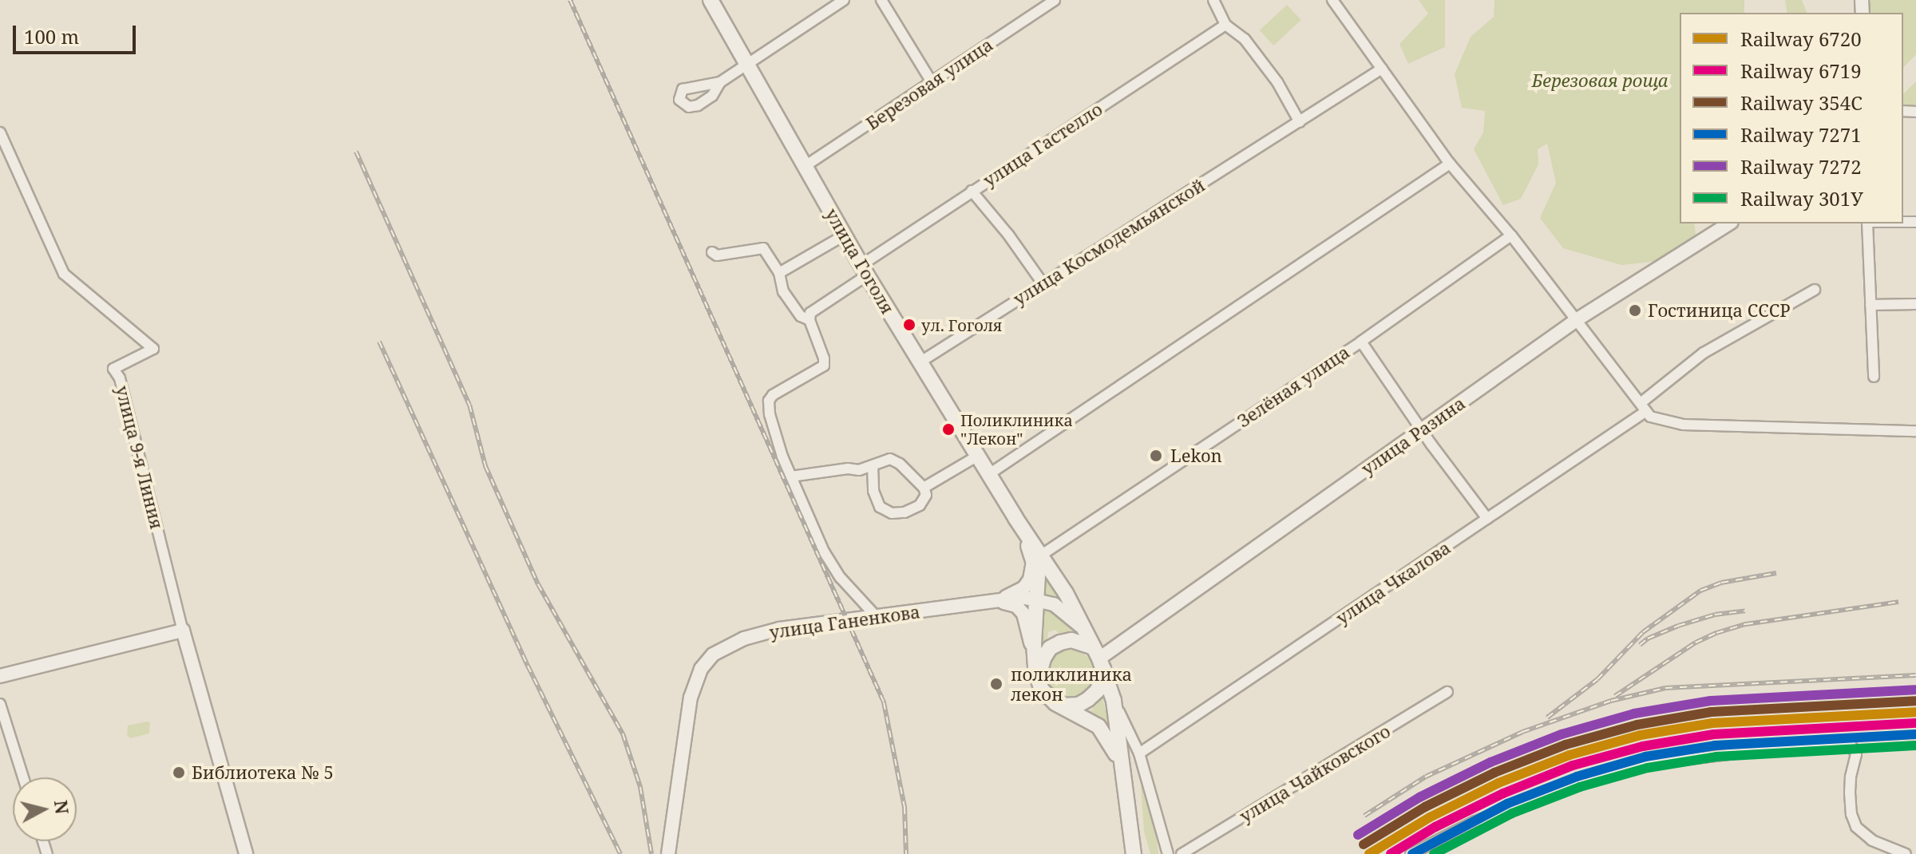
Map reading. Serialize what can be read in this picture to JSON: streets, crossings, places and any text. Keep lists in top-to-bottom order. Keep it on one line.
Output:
{"streets":{"main road":["улица Гоголя"],"street":["Березовая улица","улица Гастелло","улица Космодемьянской","Зелёная улица","улица Разина","улица 9-я Линия","улица Чкалова","улица Ганенкова","улица Чайковского"]},"crossings":[["Березовая улица","улица Гоголя"],["улица Гастелло","улица Гоголя"],["улица Космодемьянской","улица Гоголя"],["улица Гоголя","Зелёная улица"]],"parks":["Березовая роща"],"places":["Гостиница СССР","ул. Гоголя","Поликлиника \"Лекон\"","Lekon","поликлиника лекон","Библиотека № 5"],"lines":["rail line 7272","rail line 354С","rail line 6720","rail line 6719","rail line 7271","rail line 301У"],"legend":["Railway 6720","Railway 6719","Railway 354С","Railway 7271","Railway 7272","Railway 301У"],"scale_bar":"100 m","north":"right"}
